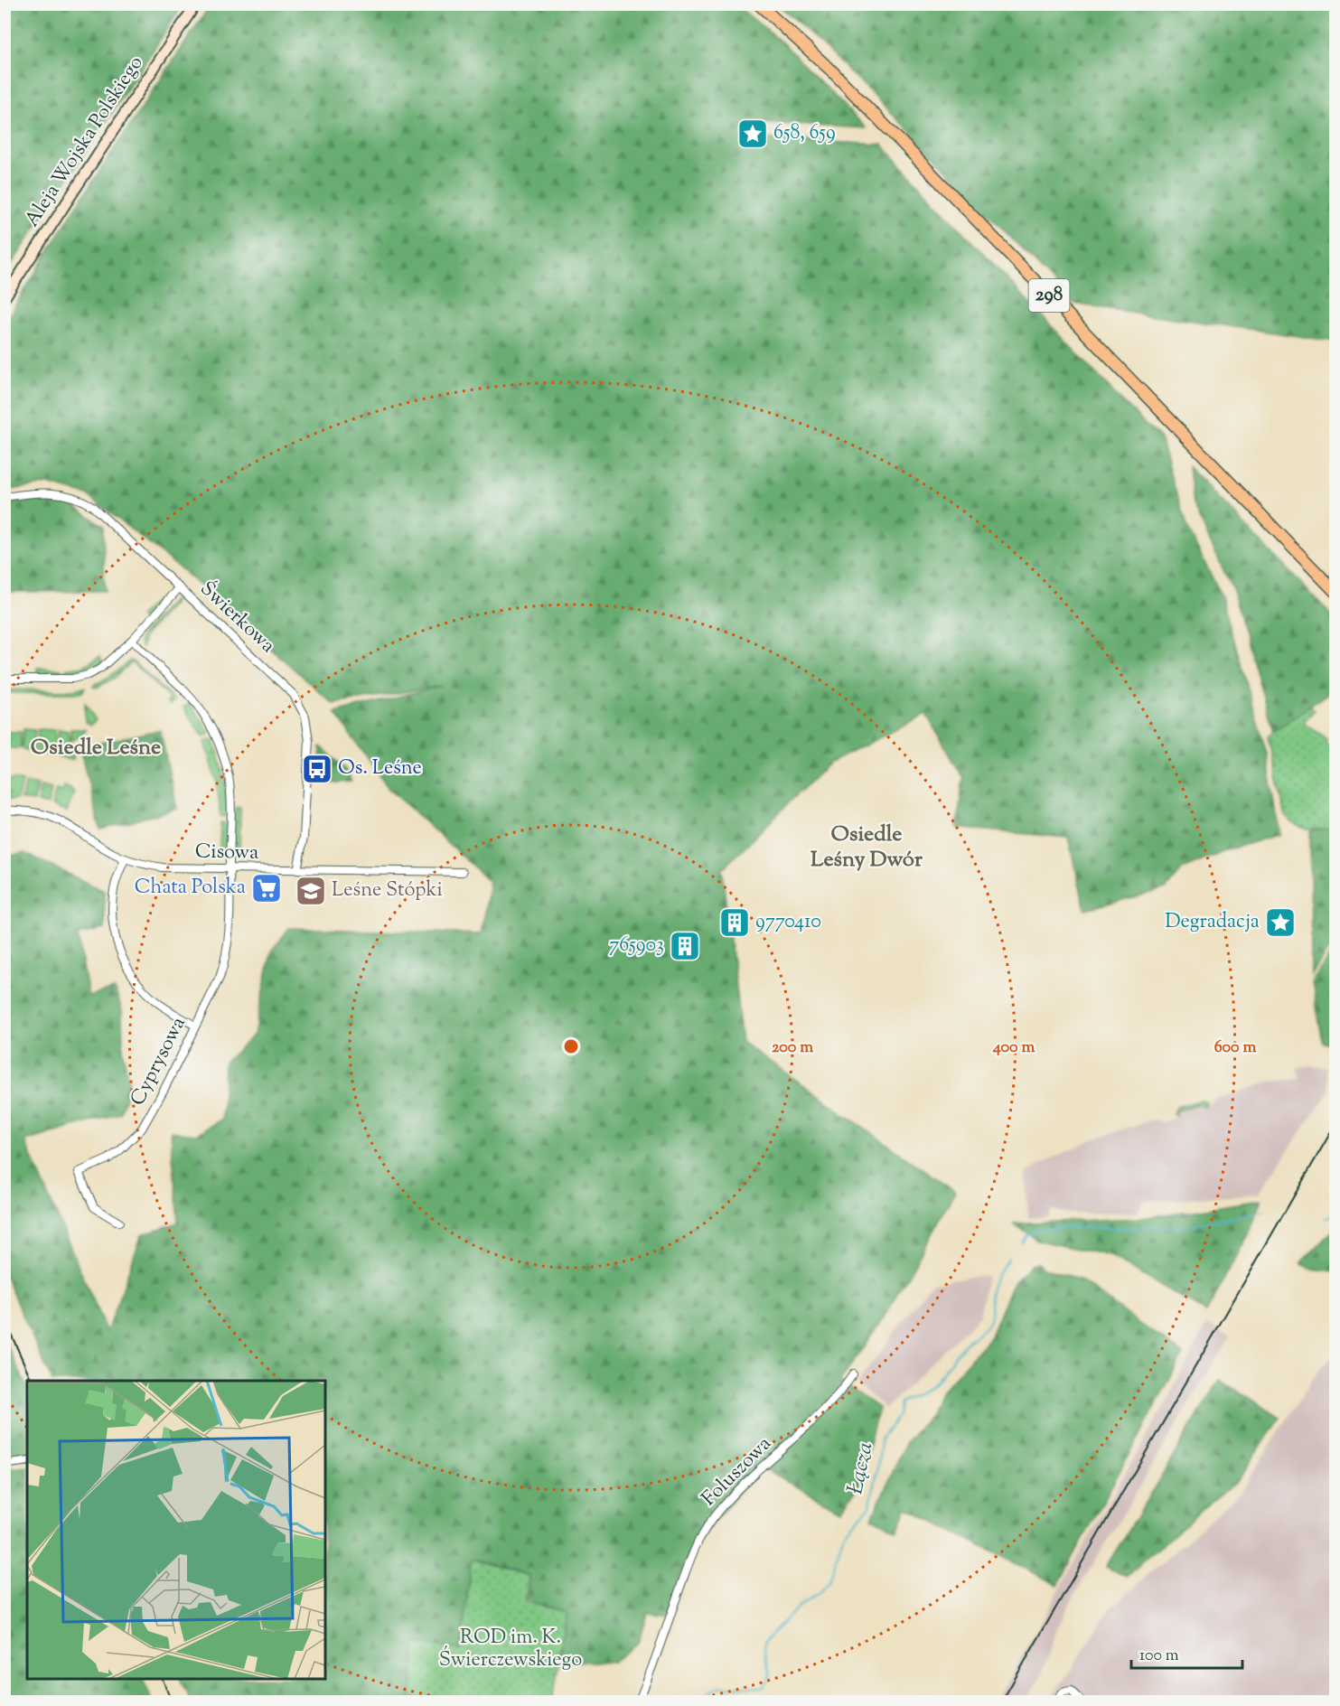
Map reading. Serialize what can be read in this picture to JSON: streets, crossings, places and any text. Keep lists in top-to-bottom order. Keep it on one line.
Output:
{"streets":{"main road":["Aleja Wojska Polskiego","298"],"street":["Świerkowa","Cisowa","Cyprysowa","Foluszowa"]},"crossings":[["Świerkowa","Cisowa"],["Cisowa","Cyprysowa"]],"districts":["Osiedle Leśne","Osiedle Leśny Dwór"],"water":["Łącza"],"parks":["ROD im. K. Świerczewskiego"],"places":{"place":["658, 659","Degradacja"],"bus stop":["Os. Leśne"],"supermarket":["Chata Polska"],"school or university":["Leśne Stópki"],"building":["9770410","765903"]},"scale_bar":"100 m","rings":["200 m","400 m","600 m"]}
